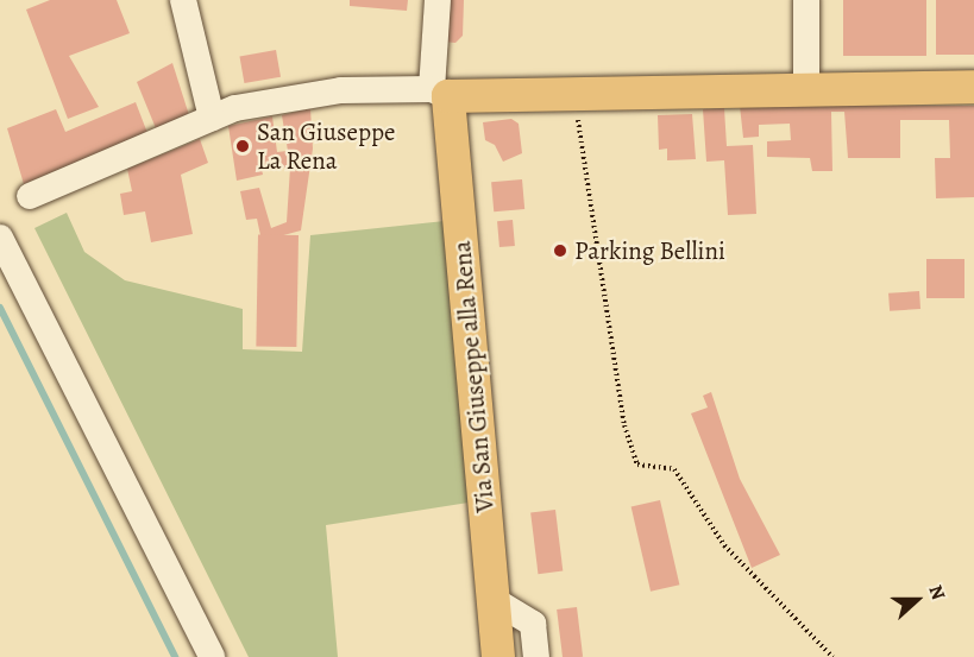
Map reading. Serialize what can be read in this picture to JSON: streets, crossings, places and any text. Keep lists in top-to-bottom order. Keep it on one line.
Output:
{"streets":{"main road":["Via San Giuseppe alla Rena"]},"places":["San Giuseppe La Rena","Parking Bellini"],"north":"right"}
